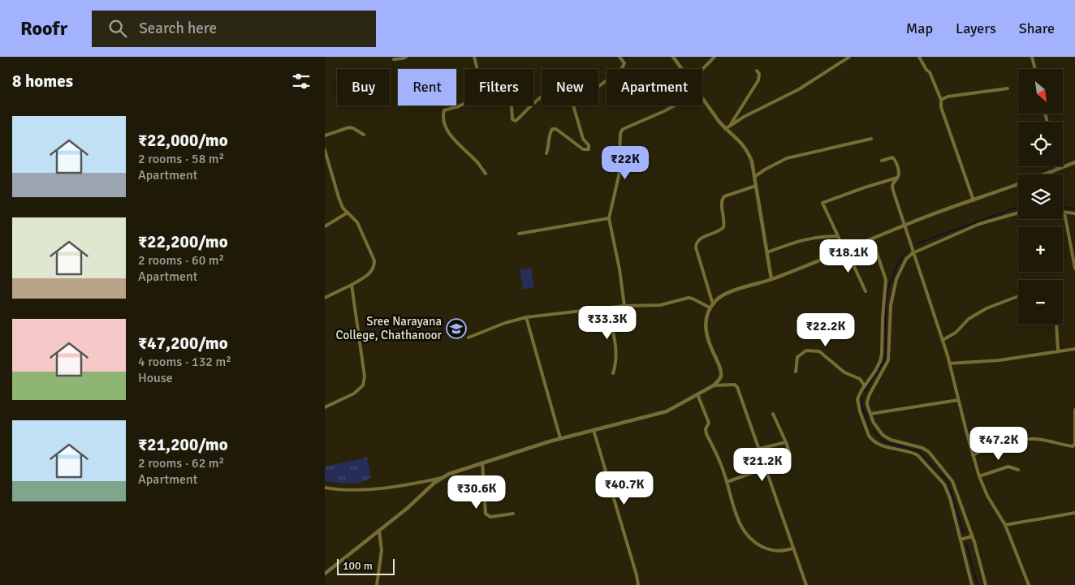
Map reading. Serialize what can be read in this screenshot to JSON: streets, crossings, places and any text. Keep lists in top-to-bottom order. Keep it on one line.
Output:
{"places":{"school or university":["Sree Narayana College, Chathanoor"]},"scale_bar":"100 m","north":"bottom right","page":{"header":"Roofr","search":"Search here","nav":["Map","Layers","Share"],"heading":"8 homes","map_buttons":["+","−"],"chip":["Buy","Rent","Filters","New","Apartment"],"list":[{"name":"₹22,000/mo","note":"2 rooms · 58 m² · Apartment"},{"name":"₹22,200/mo","note":"2 rooms · 60 m² · Apartment"},{"name":"₹47,200/mo","note":"4 rooms · 132 m² · House"},{"name":"₹21,200/mo","note":"2 rooms · 62 m² · Apartment"}],"price":["₹22K","₹18.1K","₹33.3K","₹22.2K","₹47.2K","₹21.2K","₹40.7K","₹30.6K"],"scale":"100 m"}}
